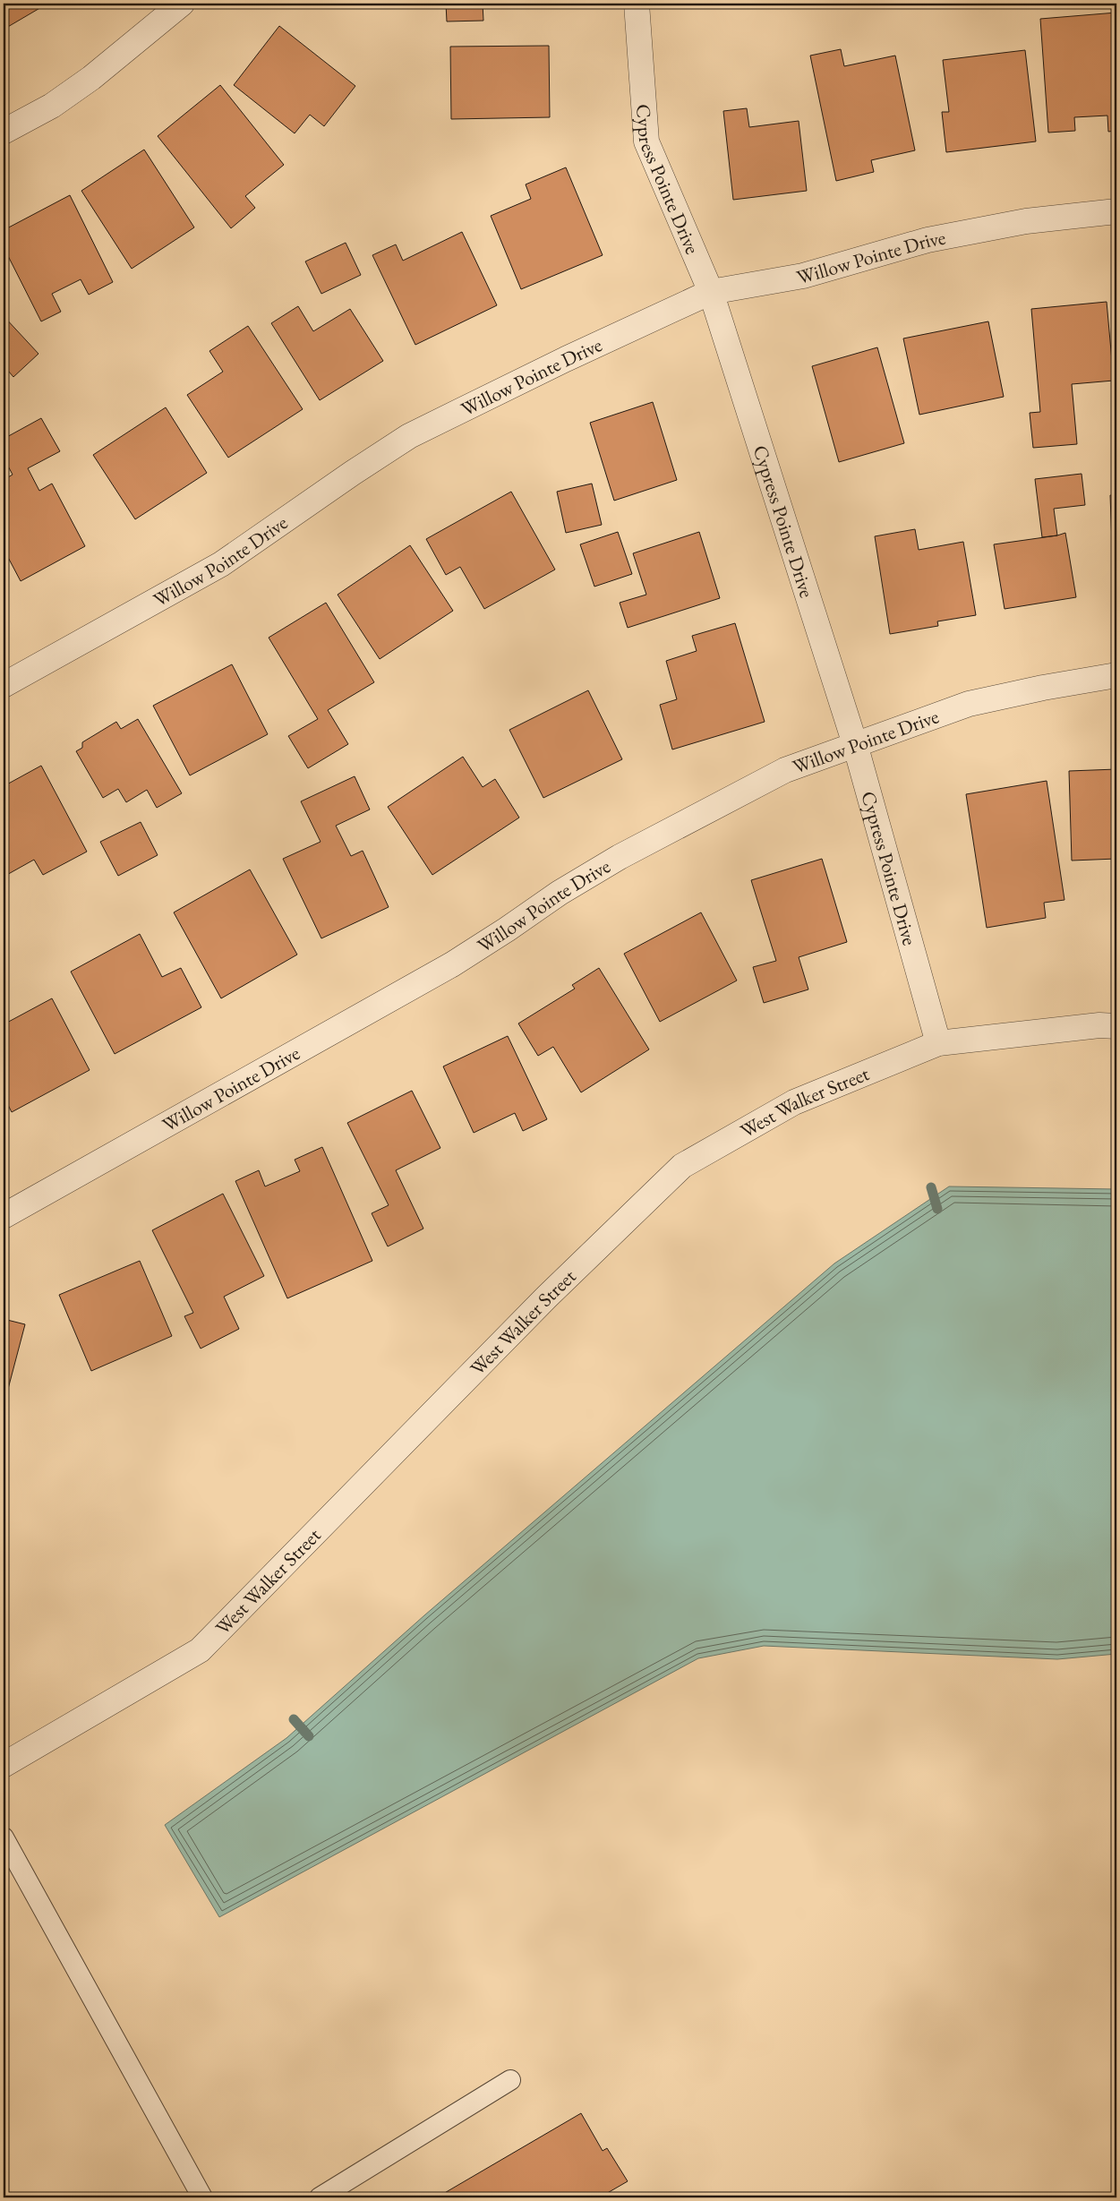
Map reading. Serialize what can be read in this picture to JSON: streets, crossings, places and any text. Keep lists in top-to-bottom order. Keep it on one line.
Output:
{"streets":{"street":["Cypress Pointe Drive","Willow Pointe Drive","West Walker Street"]},"crossings":[["Cypress Pointe Drive","Willow Pointe Drive"],["Cypress Pointe Drive","West Walker Street"]]}
